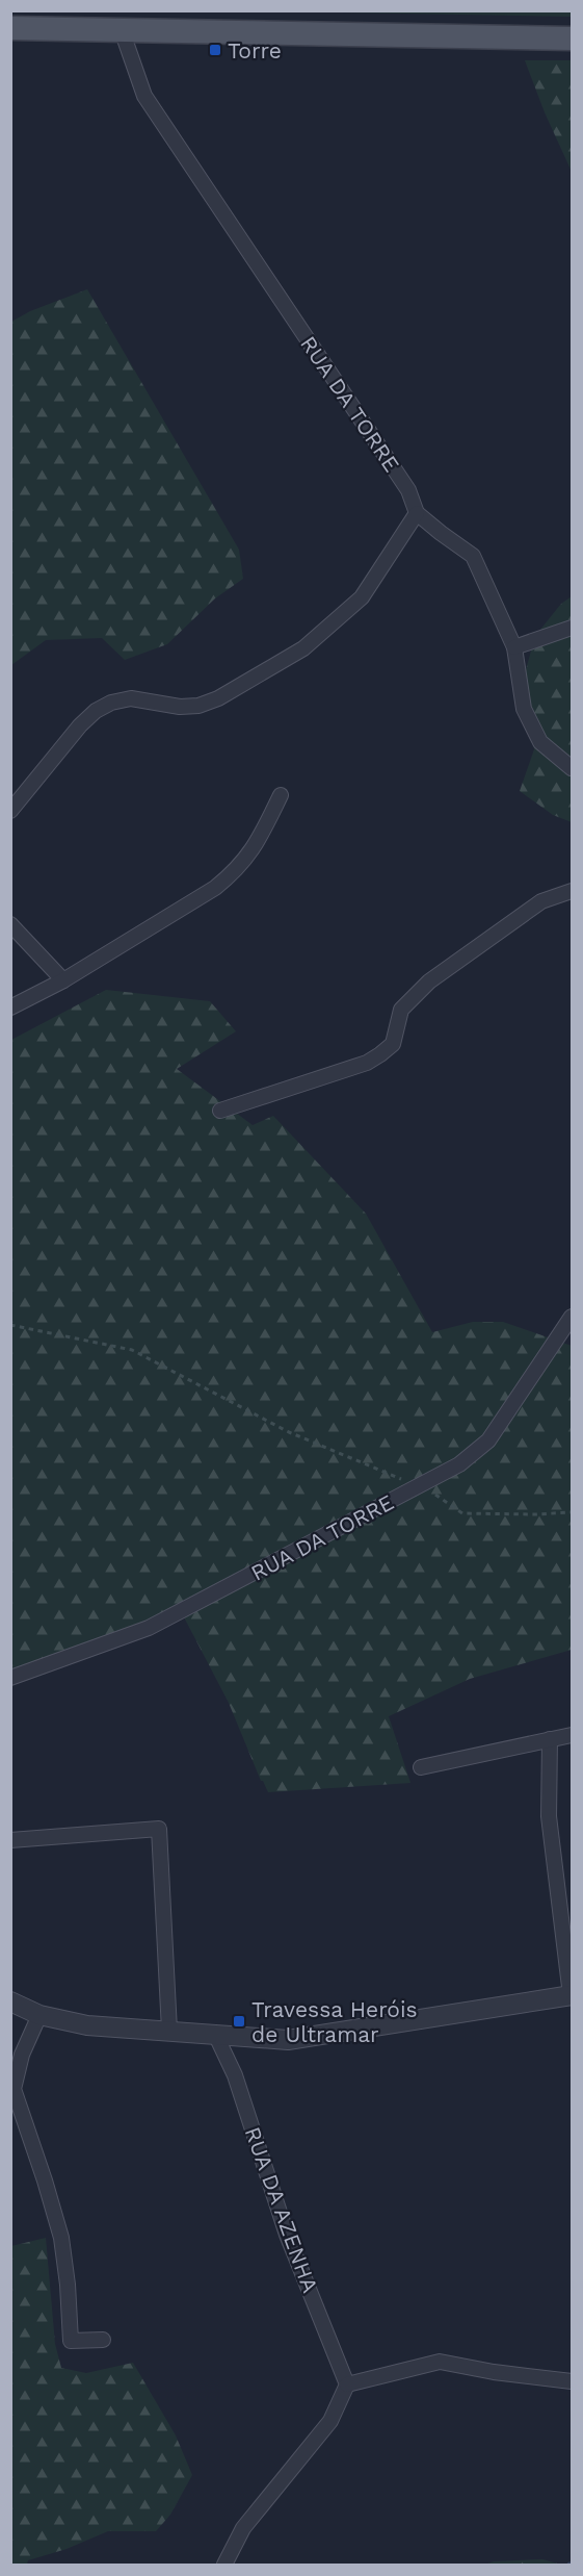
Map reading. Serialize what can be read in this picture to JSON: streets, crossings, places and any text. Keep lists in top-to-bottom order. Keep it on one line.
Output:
{"streets":{"street":["RUA DA TORRE","RUA DA AZENHA"]},"places":{"transit":["Torre","Travessa Heróis de Ultramar"]}}
